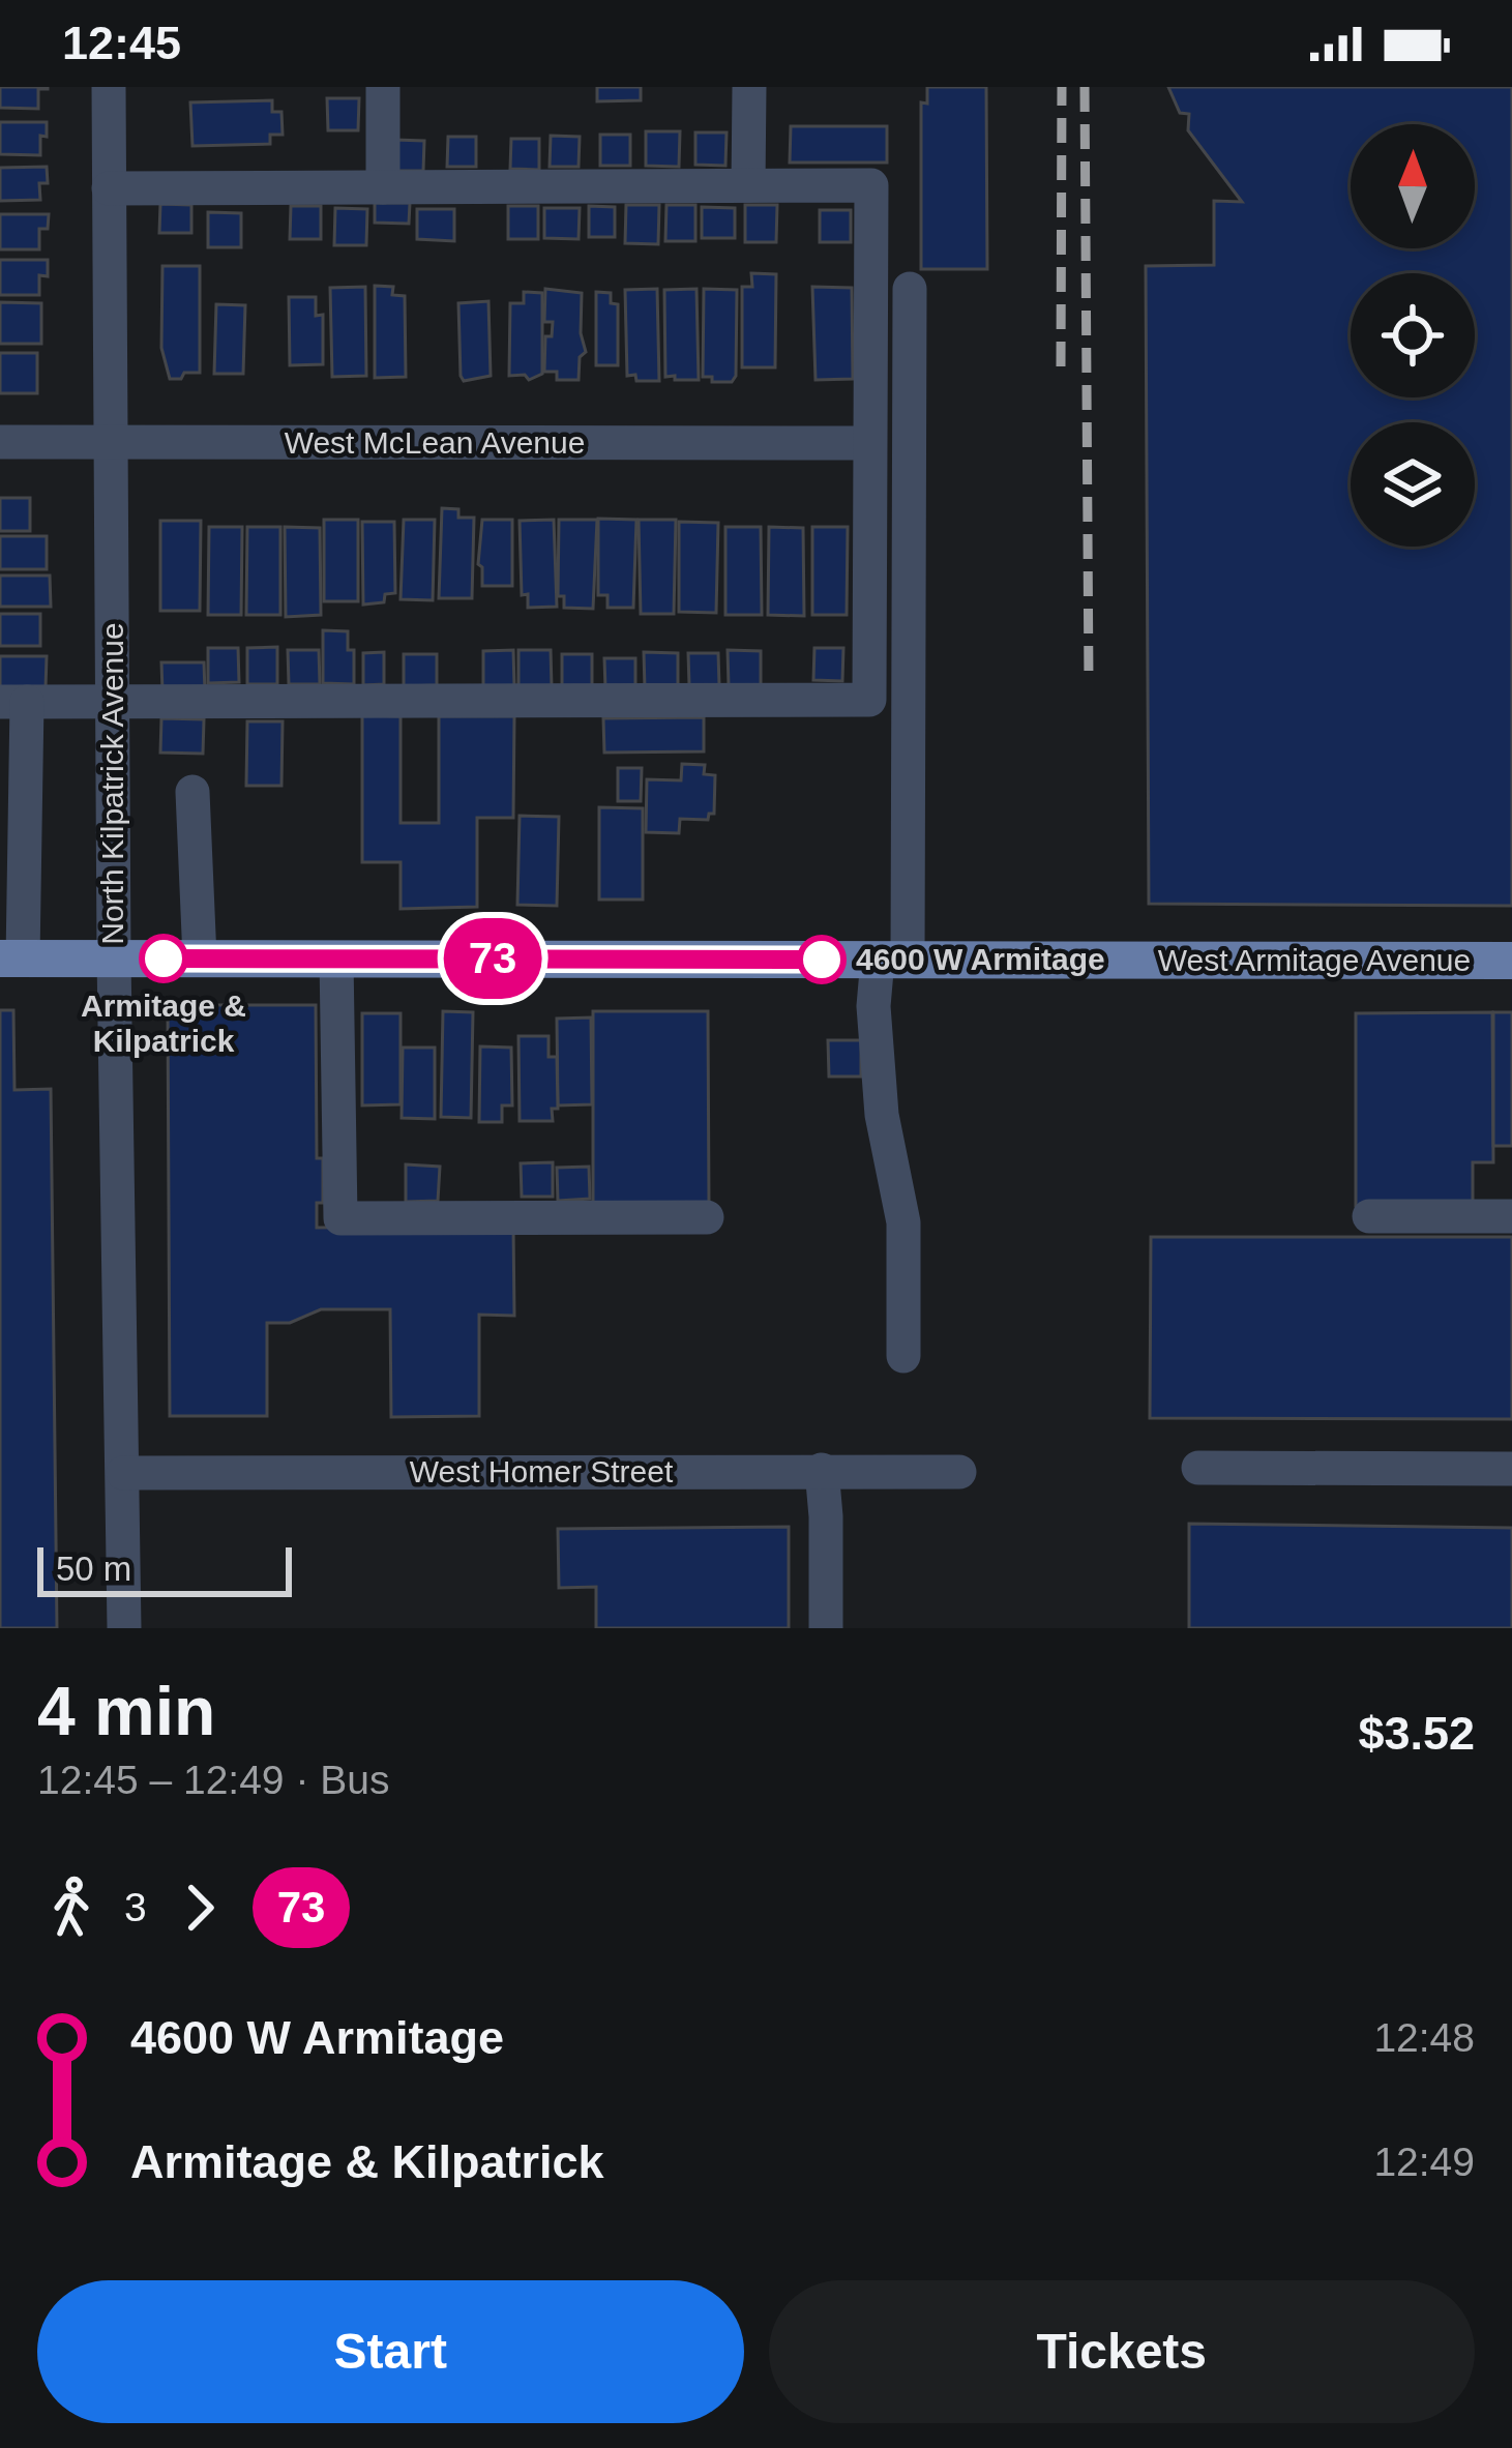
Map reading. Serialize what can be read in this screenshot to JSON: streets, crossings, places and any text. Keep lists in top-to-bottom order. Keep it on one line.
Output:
{"streets":{"main road":["West Armitage Avenue"],"street":["West McLean Avenue","North Kilpatrick Avenue","West Homer Street"]},"crossings":[["West McLean Avenue","North Kilpatrick Avenue"],["North Kilpatrick Avenue","West Armitage Avenue"],["North Kilpatrick Avenue","West Homer Street"]],"places":["Armitage & Kilpatrick","4600 W Armitage"],"lines":["bus line 73"],"scale_bar":"50 m","north":"top","page":{"status":"12:45","on_map":"73","scale":"50 m","heading":["4 min","12:45 – 12:49 · Bus","$3.52"],"legs":["3","73"],"list":[{"name":"4600 W Armitage","value":"12:48"},{"name":"Armitage & Kilpatrick","value":"12:49"}],"buttons":["Start","Tickets"]}}
